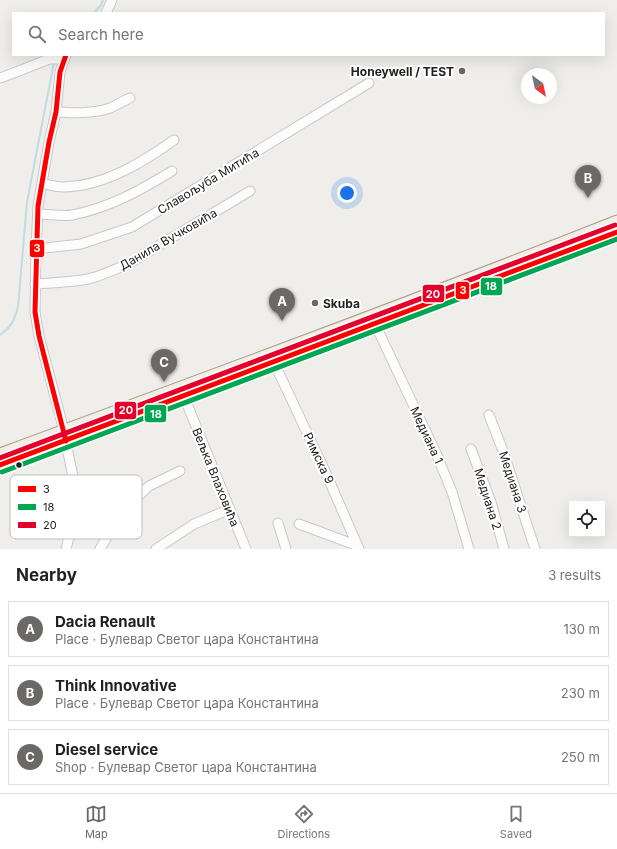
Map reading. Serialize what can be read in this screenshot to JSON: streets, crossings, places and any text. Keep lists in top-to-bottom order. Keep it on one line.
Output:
{"streets":{"street":["Славољуба Митића","Данила Вучковића","Медиана 1","Римска 9","Вељка Влаховића","Медиана 3","Медиана 2"]},"places":["Honeywell / TEST","Skuba"],"lines":["transit line 3","transit line 20","transit line 18"],"legend":["3","18","20"],"north":"bottom right","page":{"search":"Search here","pins":["B","A","C"],"heading":["Nearby","3 results"],"list":[{"mark":"A","name":"Dacia Renault","note":"Place · Булевар Светог цара Константина","value":"130 m"},{"mark":"B","name":"Think Innovative","note":"Place · Булевар Светог цара Константина","value":"230 m"},{"mark":"C","name":"Diesel service","note":"Shop · Булевар Светог цара Константина","value":"250 m"}],"nav":["Map","Directions","Saved"]}}
